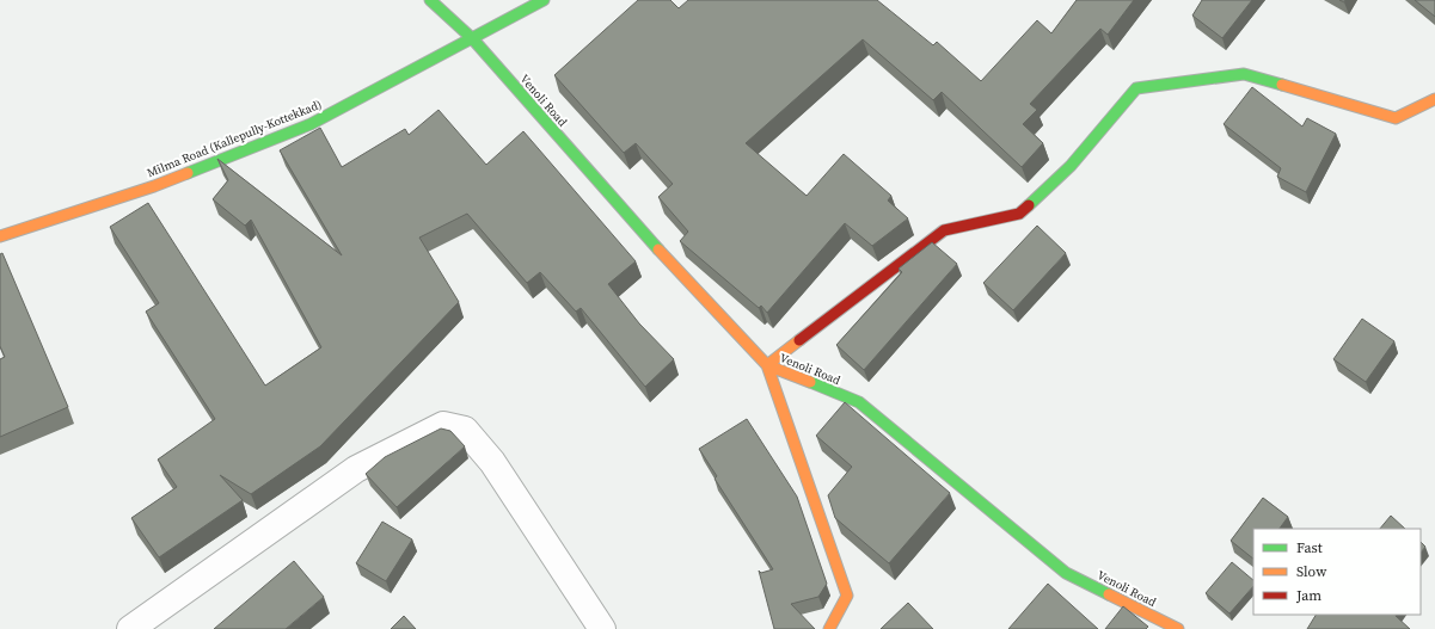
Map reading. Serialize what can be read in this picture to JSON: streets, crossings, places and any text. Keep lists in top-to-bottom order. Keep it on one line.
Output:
{"streets":{"street":["Venoli Road","Milma Road (Kallepully-Kottekkad)"]},"crossings":[["Venoli Road","Milma Road (Kallepully-Kottekkad)"]],"legend":["Fast","Slow","Jam"]}
